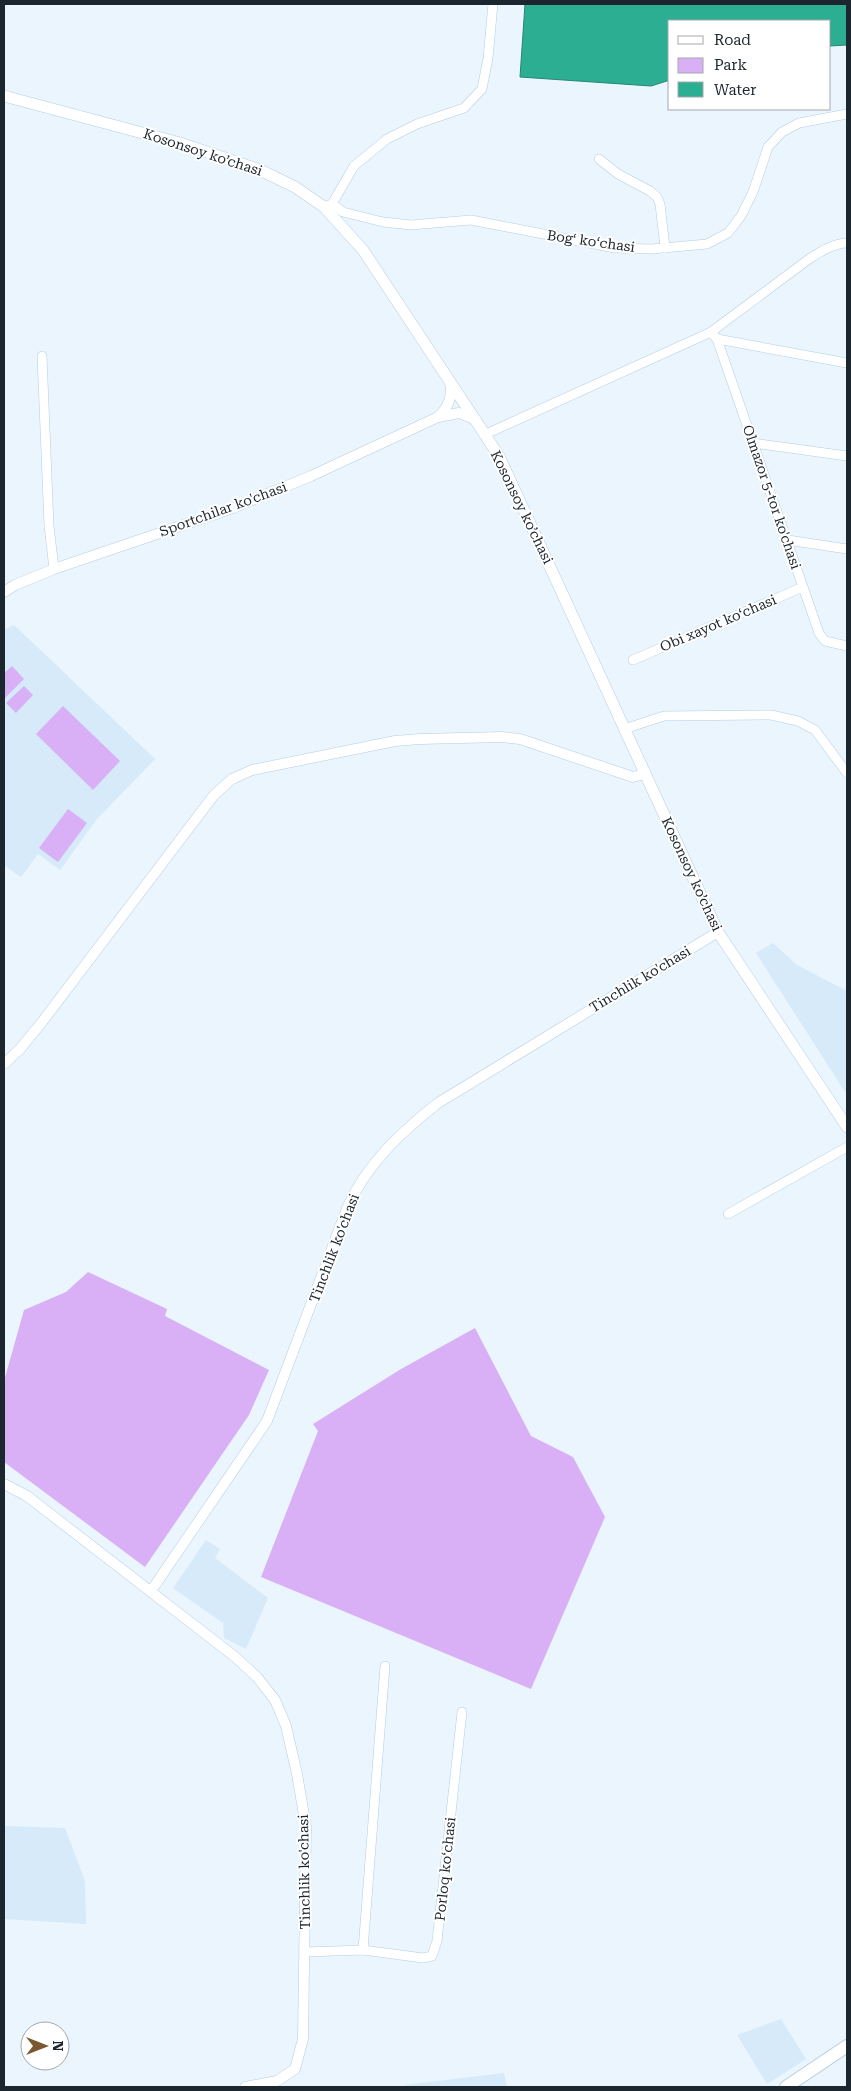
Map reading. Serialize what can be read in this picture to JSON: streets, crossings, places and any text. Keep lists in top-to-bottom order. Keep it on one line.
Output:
{"streets":{"main road":["Kosonsoy ko’chasi"],"street":["Bogʻ koʻchasi","Olmazor 5-tor ko'chasi","Sportchilar ko'chasi","Obi xayot koʻchasi","Tinchlik ko'chasi","Porloq koʻchasi"]},"crossings":[["Kosonsoy ko’chasi","Bogʻ koʻchasi"],["Kosonsoy ko’chasi","Tinchlik ko'chasi"],["Olmazor 5-tor ko'chasi","Obi xayot koʻchasi"],["Tinchlik ko'chasi","Porloq koʻchasi"]],"legend":["Road","Park","Water"],"north":"right"}
